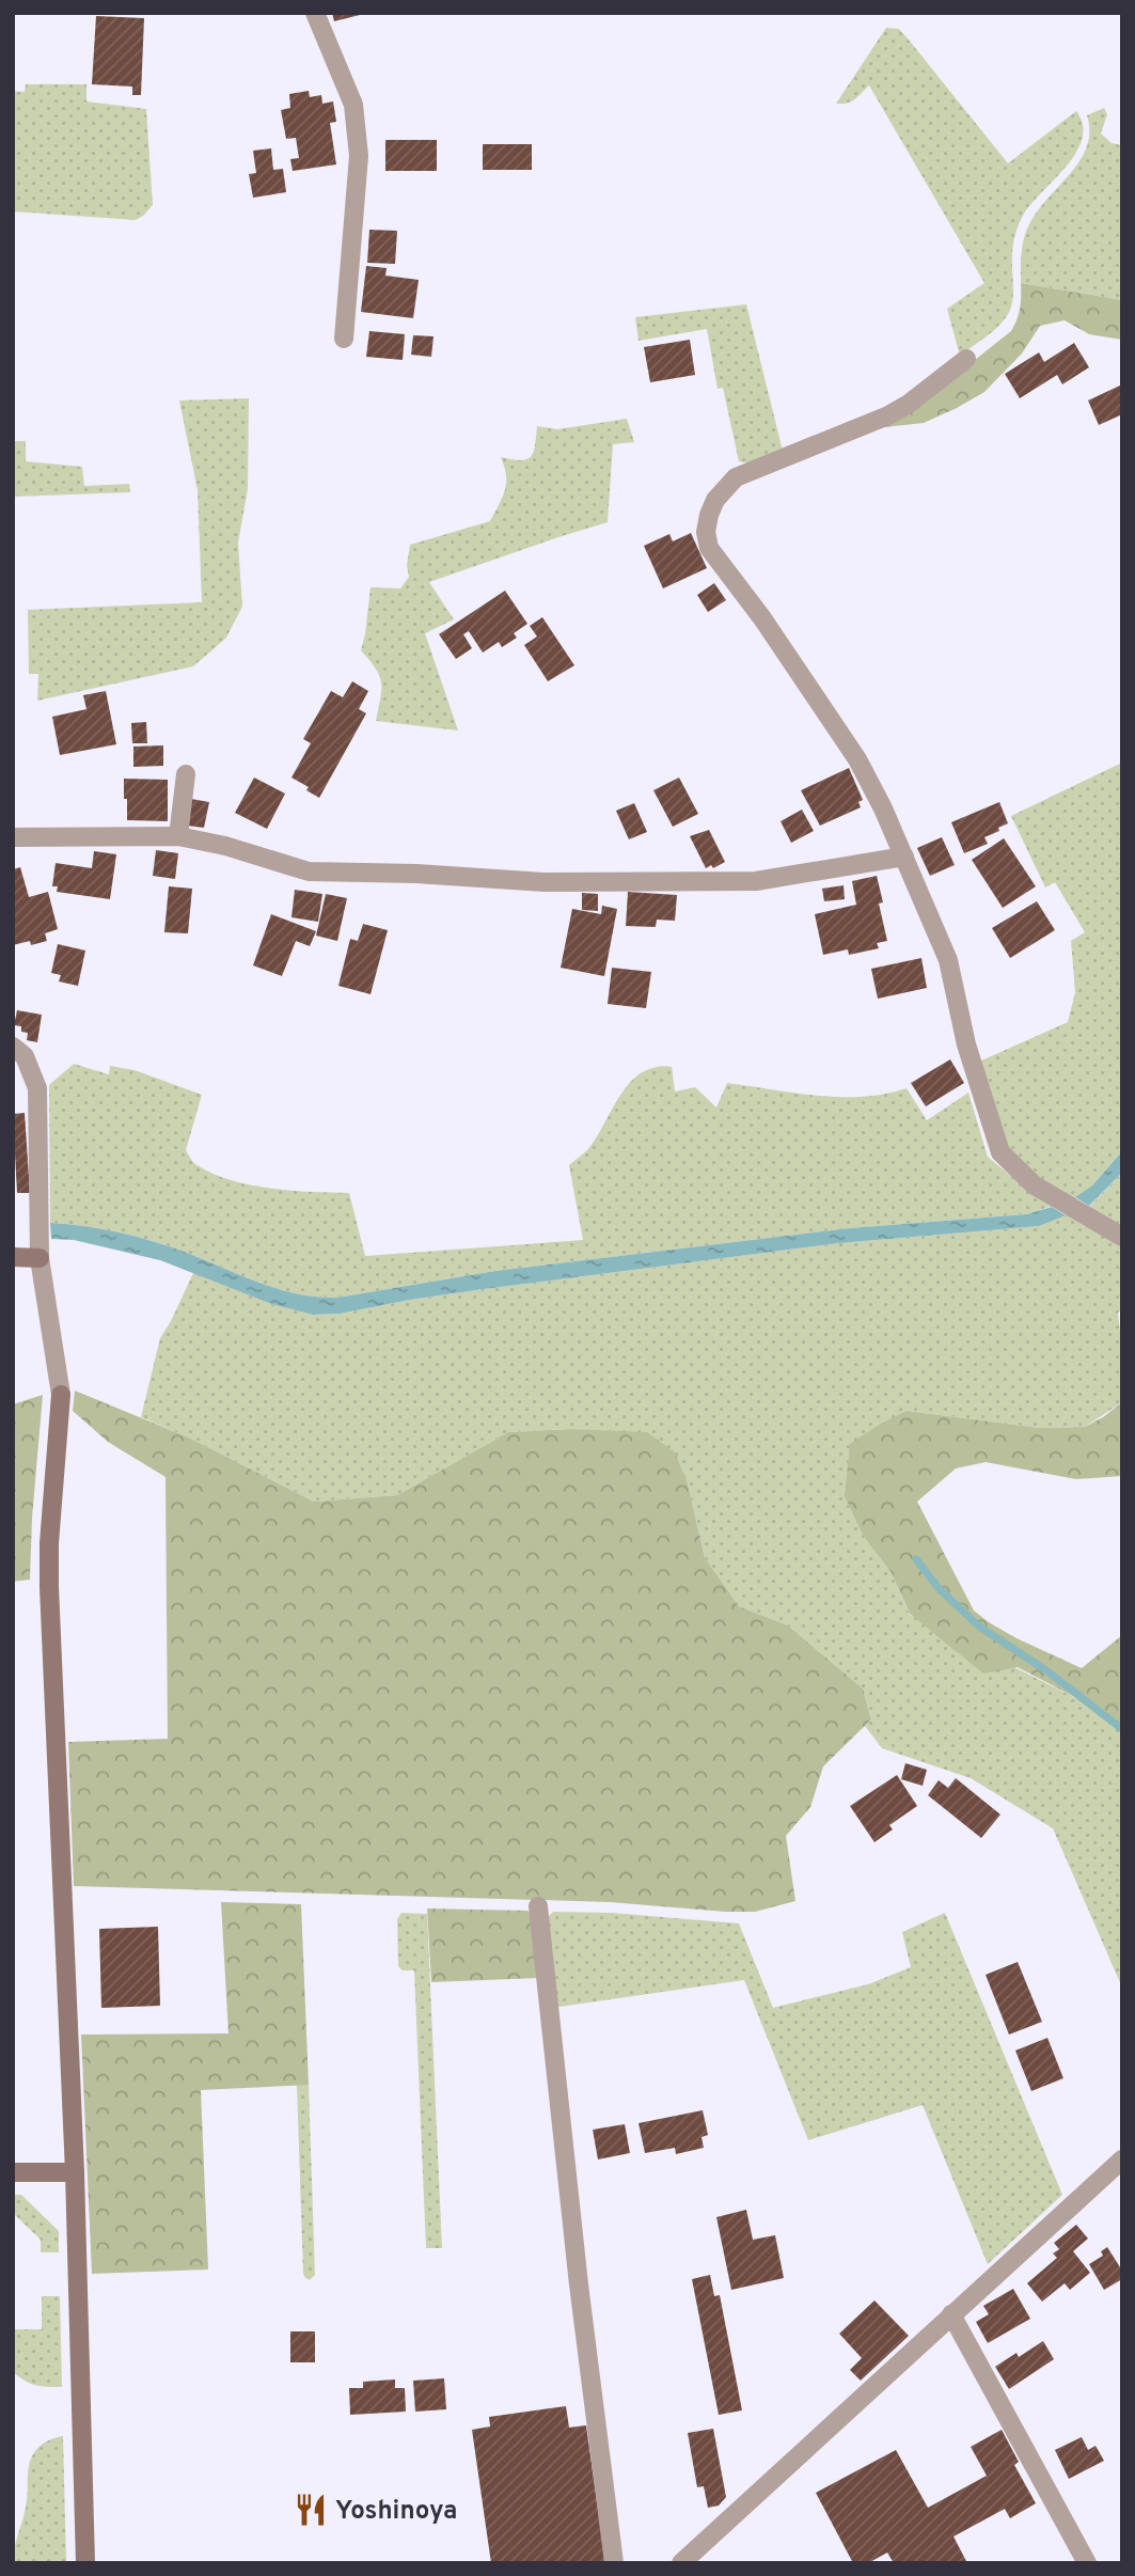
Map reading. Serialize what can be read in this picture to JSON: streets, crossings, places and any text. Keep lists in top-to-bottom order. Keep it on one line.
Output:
{"places":{"restaurant":["Yoshinoya"]}}
